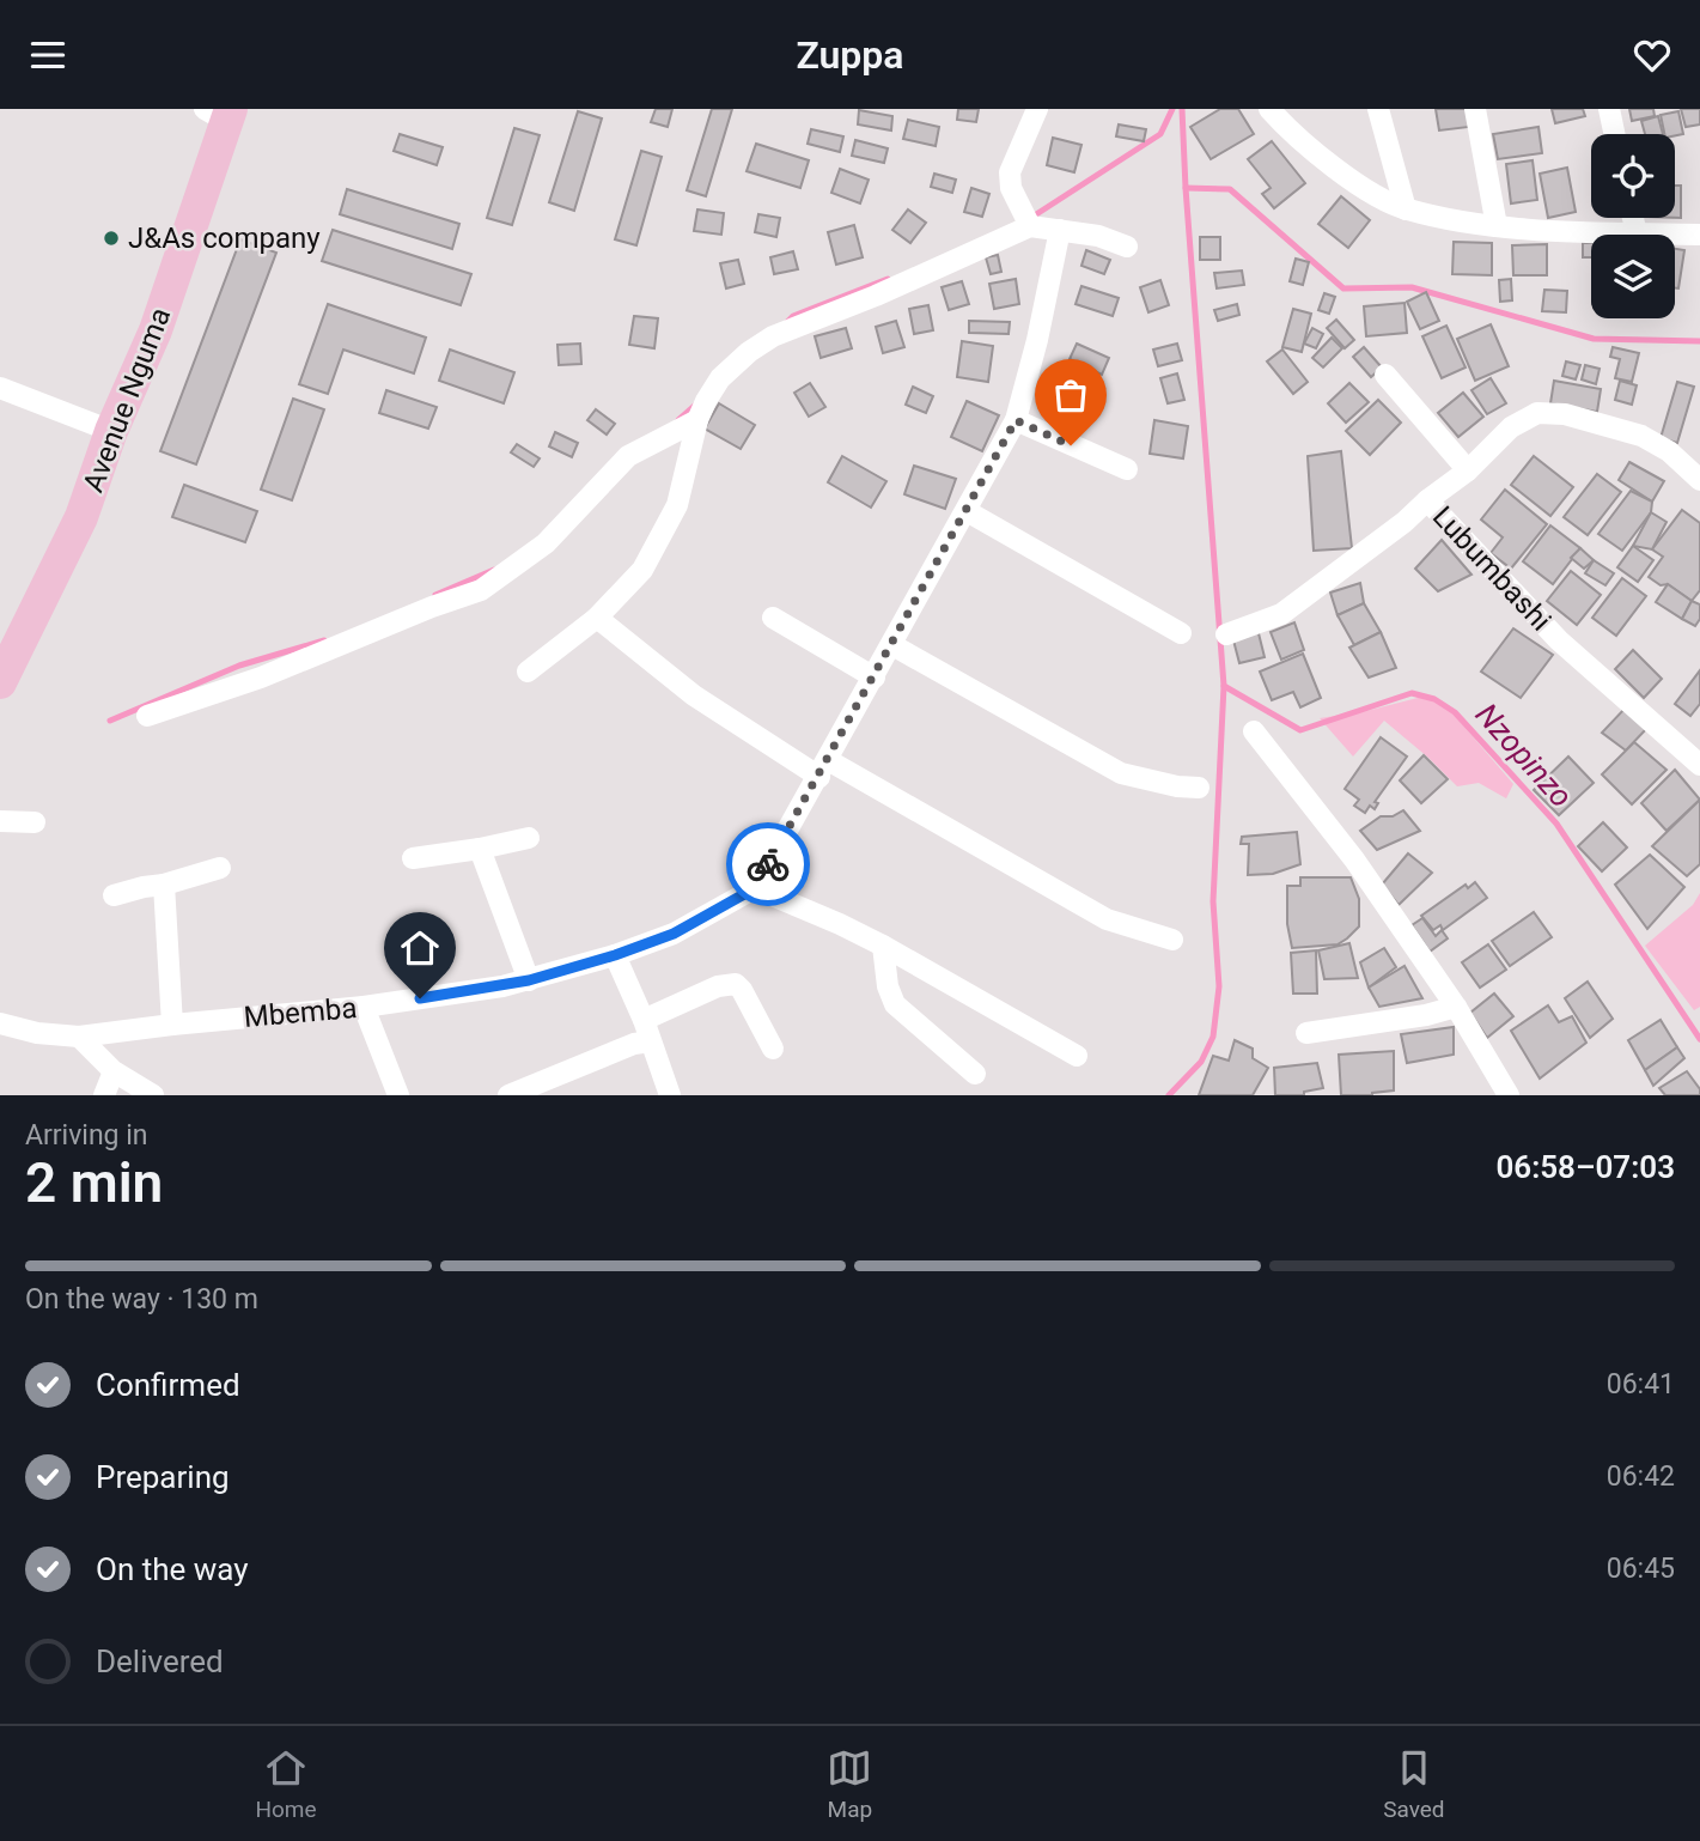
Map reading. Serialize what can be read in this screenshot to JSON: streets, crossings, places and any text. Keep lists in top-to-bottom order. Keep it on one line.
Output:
{"streets":{"main road":["Avenue Nguma"],"street":["Lubumbashi","Mbemba"]},"water":["Nzopinzo"],"places":["J&As company"],"page":{"header":"Zuppa","heading":["2 min","Arriving in","06:58–07:03"],"bar":"On the way · 130 m","list":[["Confirmed","06:41"],["Preparing","06:42"],["On the way","06:45"],"Delivered"],"tabs":["Home","Map","Saved"]}}
